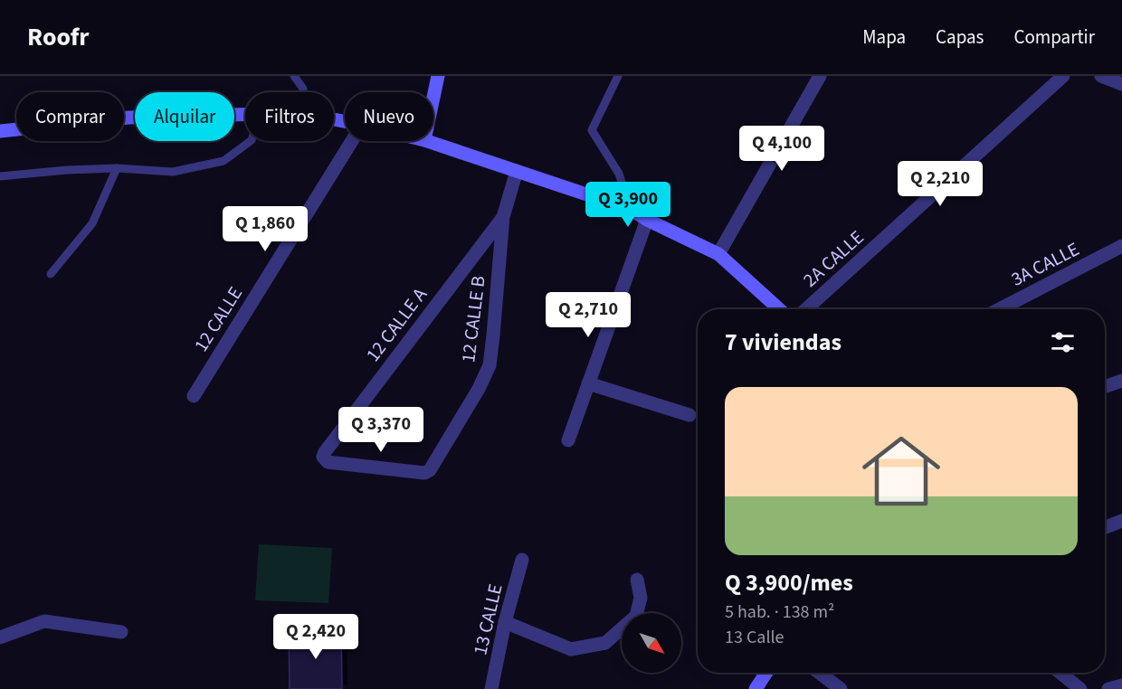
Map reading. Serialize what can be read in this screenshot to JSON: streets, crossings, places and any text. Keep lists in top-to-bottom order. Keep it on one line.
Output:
{"streets":{"street":["2A CALLE","3A CALLE","12 CALLE","12 CALLE B","12 CALLE A","13 CALLE"]},"crossings":[["12 CALLE B","12 CALLE A"]],"north":"bottom right","page":{"header":"Roofr","nav":["Mapa","Capas","Compartir"],"chip":["Comprar","Alquilar","Filtros","Nuevo"],"price":["Q 4,100","Q 2,210","Q 3,900","Q 1,860","Q 2,710","Q 3,370","Q 2,420"],"heading":"7 viviendas","list":[{"name":"Q 3,900/mes","note":"5 hab. · 138 m² · 13 Calle"}]}}
